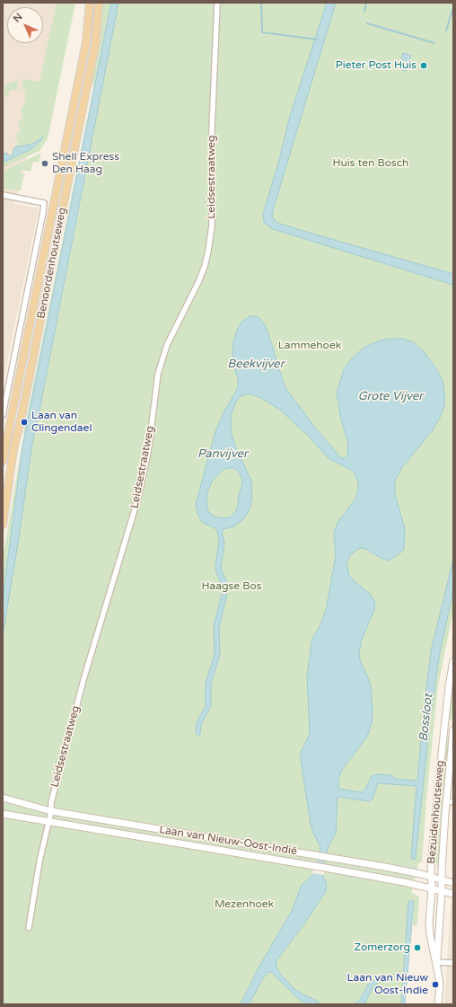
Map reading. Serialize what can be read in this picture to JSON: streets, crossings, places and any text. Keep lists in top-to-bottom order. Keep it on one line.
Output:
{"streets":{"main road":["Benoordenhoutseweg","Bezuidenhoutseweg","Laan van Nieuw-Oost-Indië"],"street":["Leidsestraatweg"]},"crossings":[["Leidsestraatweg","Laan van Nieuw-Oost-Indië"],["Bezuidenhoutseweg","Laan van Nieuw-Oost-Indië"]],"water":["Beekvijver","Grote Vijver","Panvijver","Bossloot"],"parks":["Huis ten Bosch","Lammehoek","Haagse Bos","Mezenhoek"],"places":["Pieter Post Huis","Shell Express Den Haag","Laan van Clingendael","Zomerzorg","Laan van Nieuw Oost-Indie"],"north":"top left"}
